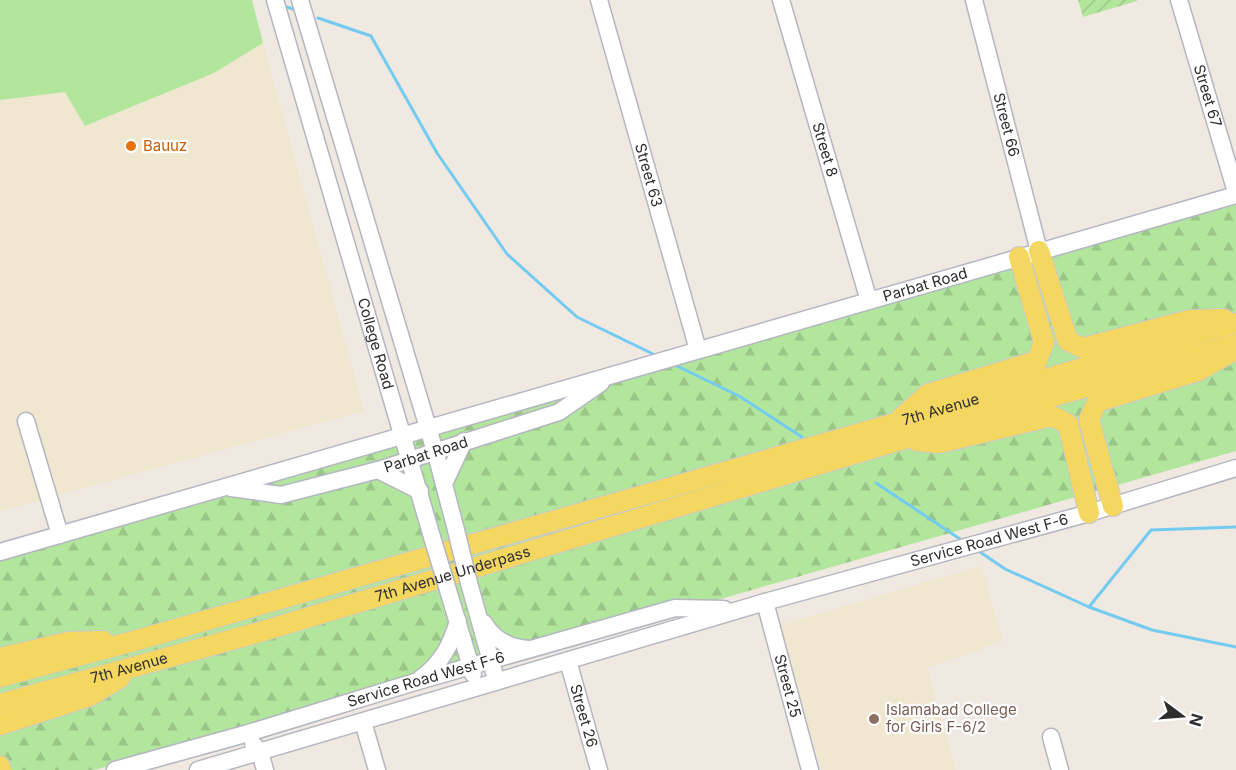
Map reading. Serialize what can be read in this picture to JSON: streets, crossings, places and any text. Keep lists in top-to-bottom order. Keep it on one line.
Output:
{"streets":{"main road":["7th Avenue","7th Avenue Underpass"],"street":["Street 67","Street 66","Street 8","Street 63","Parbat Road","College Road","Service Road West F-6","Street 25","Street 26"]},"crossings":[["Street 67","Parbat Road"],["Street 66","Parbat Road"],["Street 8","Parbat Road"],["Street 63","Parbat Road"],["Parbat Road","College Road"],["College Road","Service Road West F-6"],["7th Avenue","7th Avenue Underpass"],["Service Road West F-6","Street 25"],["Service Road West F-6","Street 26"]],"places":["Bauuz","Islamabad College for Girls F-6/2"],"north":"right"}
